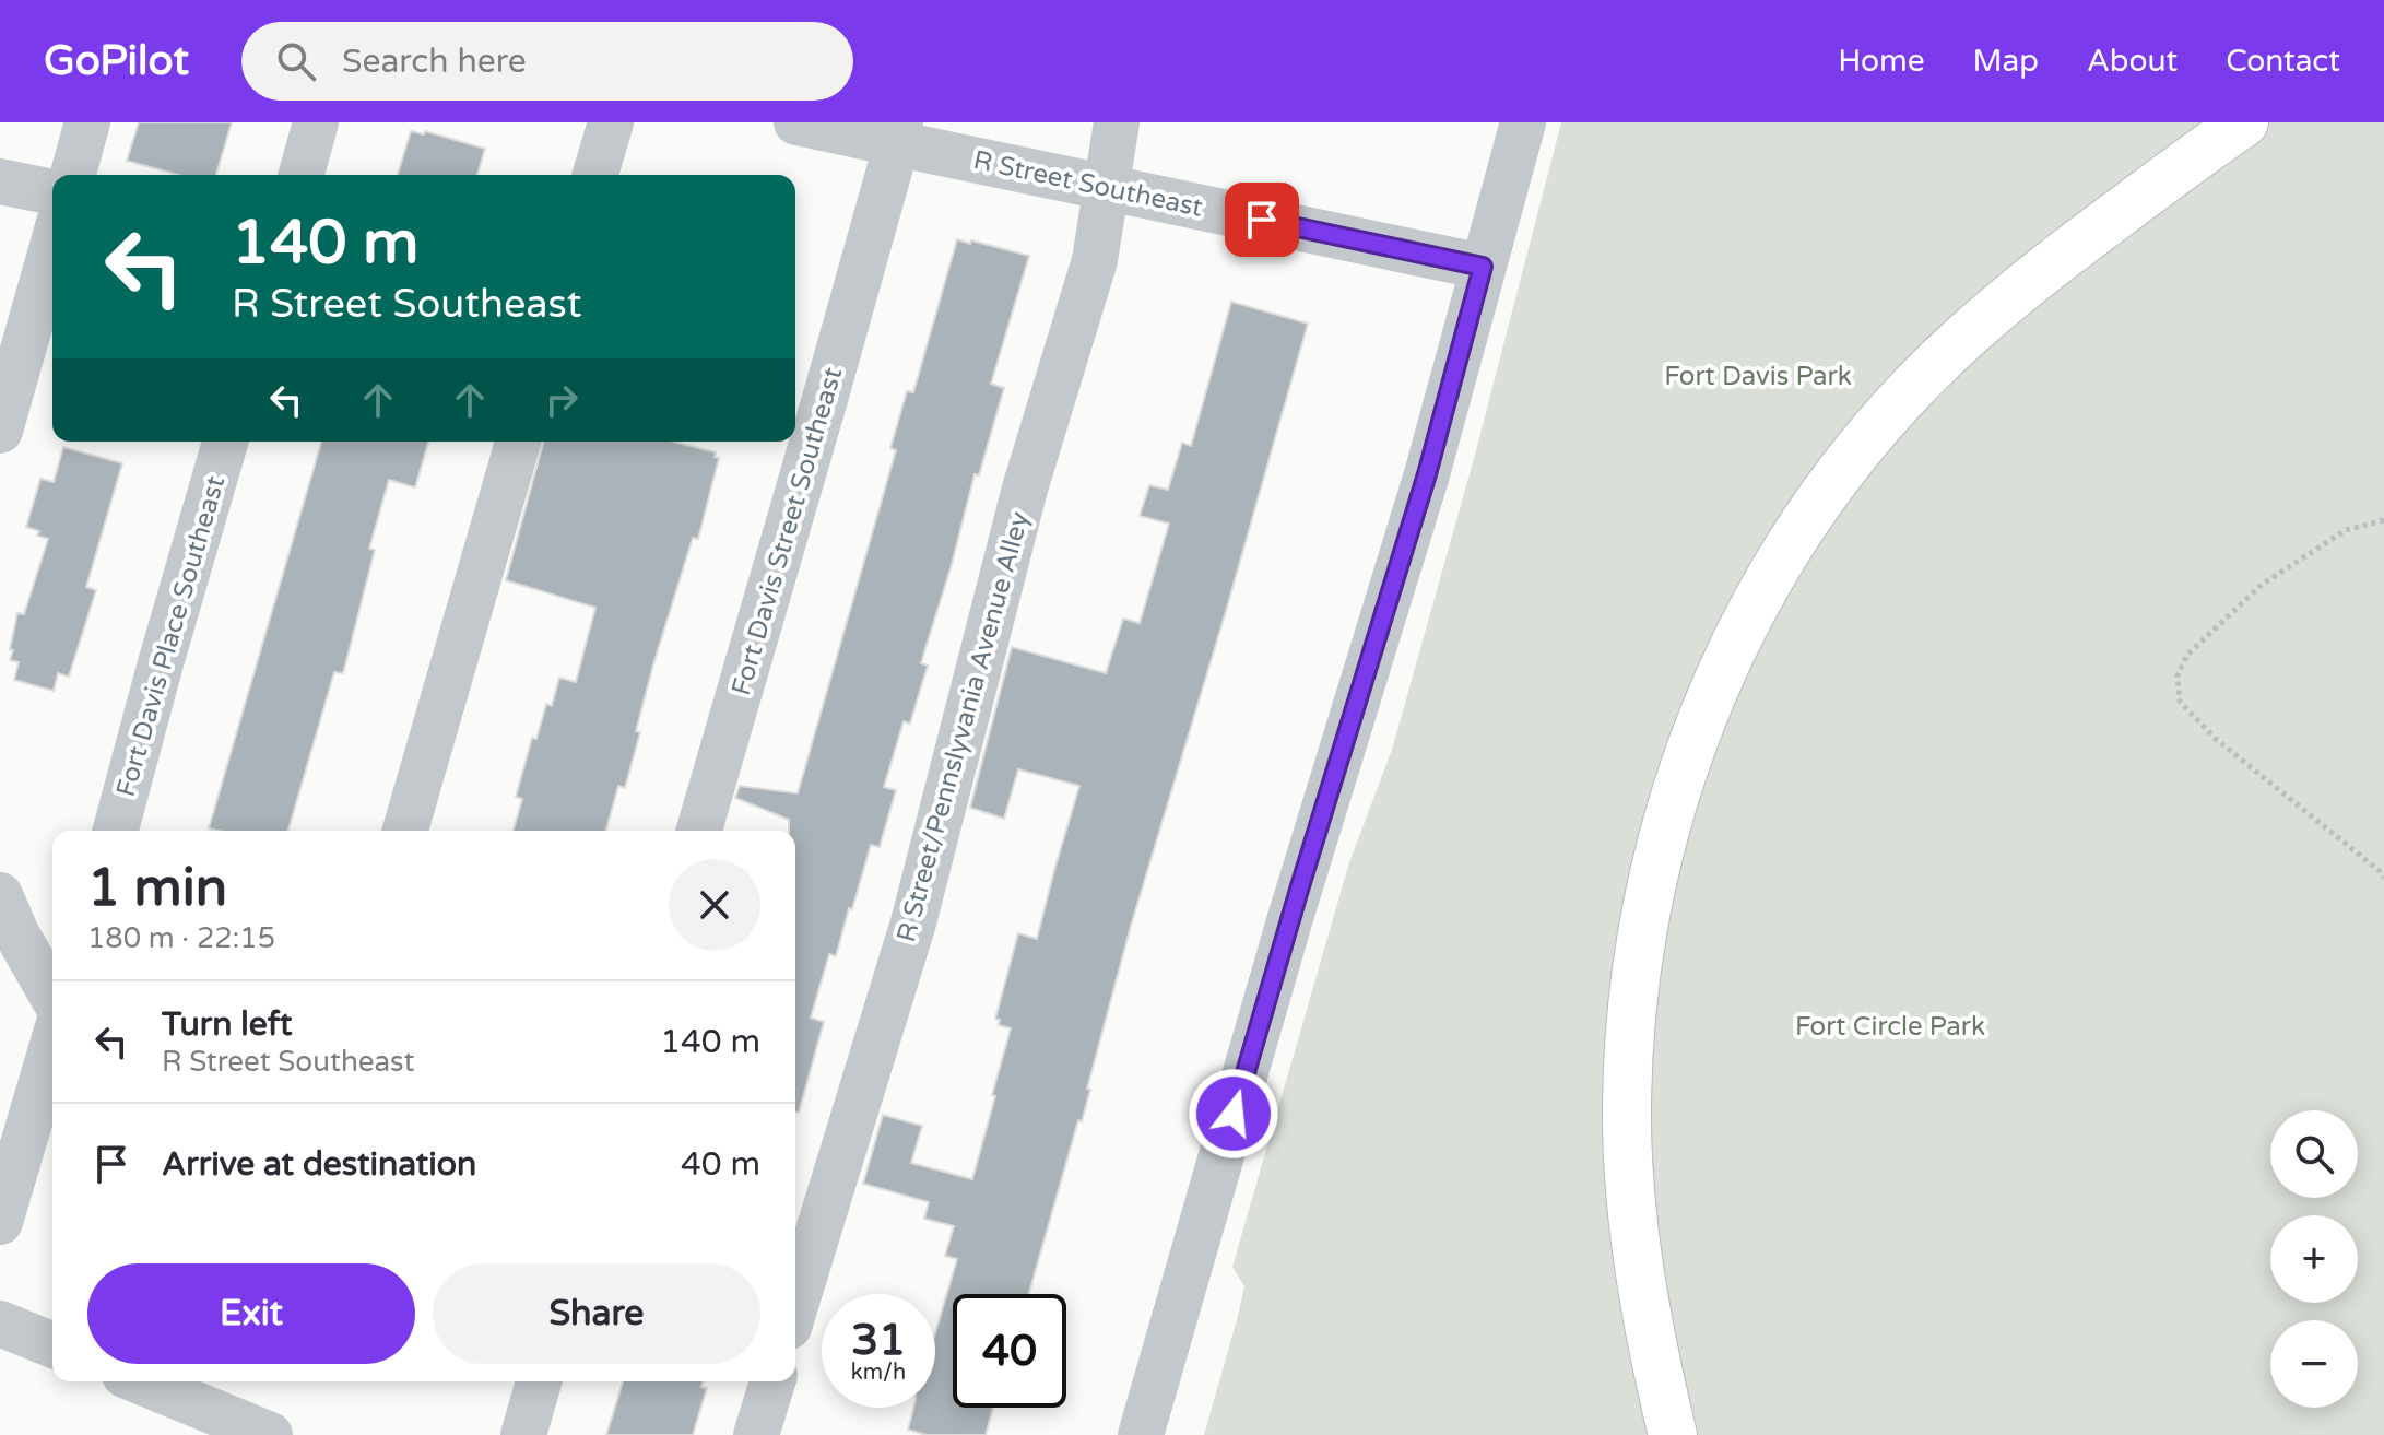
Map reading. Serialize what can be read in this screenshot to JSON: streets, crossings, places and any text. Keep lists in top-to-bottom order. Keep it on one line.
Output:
{"streets":{"street":["R Street Southeast","Fort Davis Street Southeast","Fort Davis Place Southeast","R Street/Pennslyvania Avenue Alley"]},"crossings":[["R Street Southeast","Fort Davis Street Southeast"],["R Street Southeast","R Street/Pennslyvania Avenue Alley"]],"parks":["Fort Davis Park","Fort Circle Park"],"page":{"header":"GoPilot","search":"Search here","nav":["Home","Map","About","Contact"],"turn":["140 m","R Street Southeast"],"heading":["1 min","180 m · 22:15"],"list":[{"name":"Turn left","note":"R Street Southeast","value":"140 m"},{"name":"Arrive at destination","value":"40 m"}],"map_buttons":["+","−"],"buttons":["Exit","Share"],"speed":"31 km/h","limit":"40"}}
